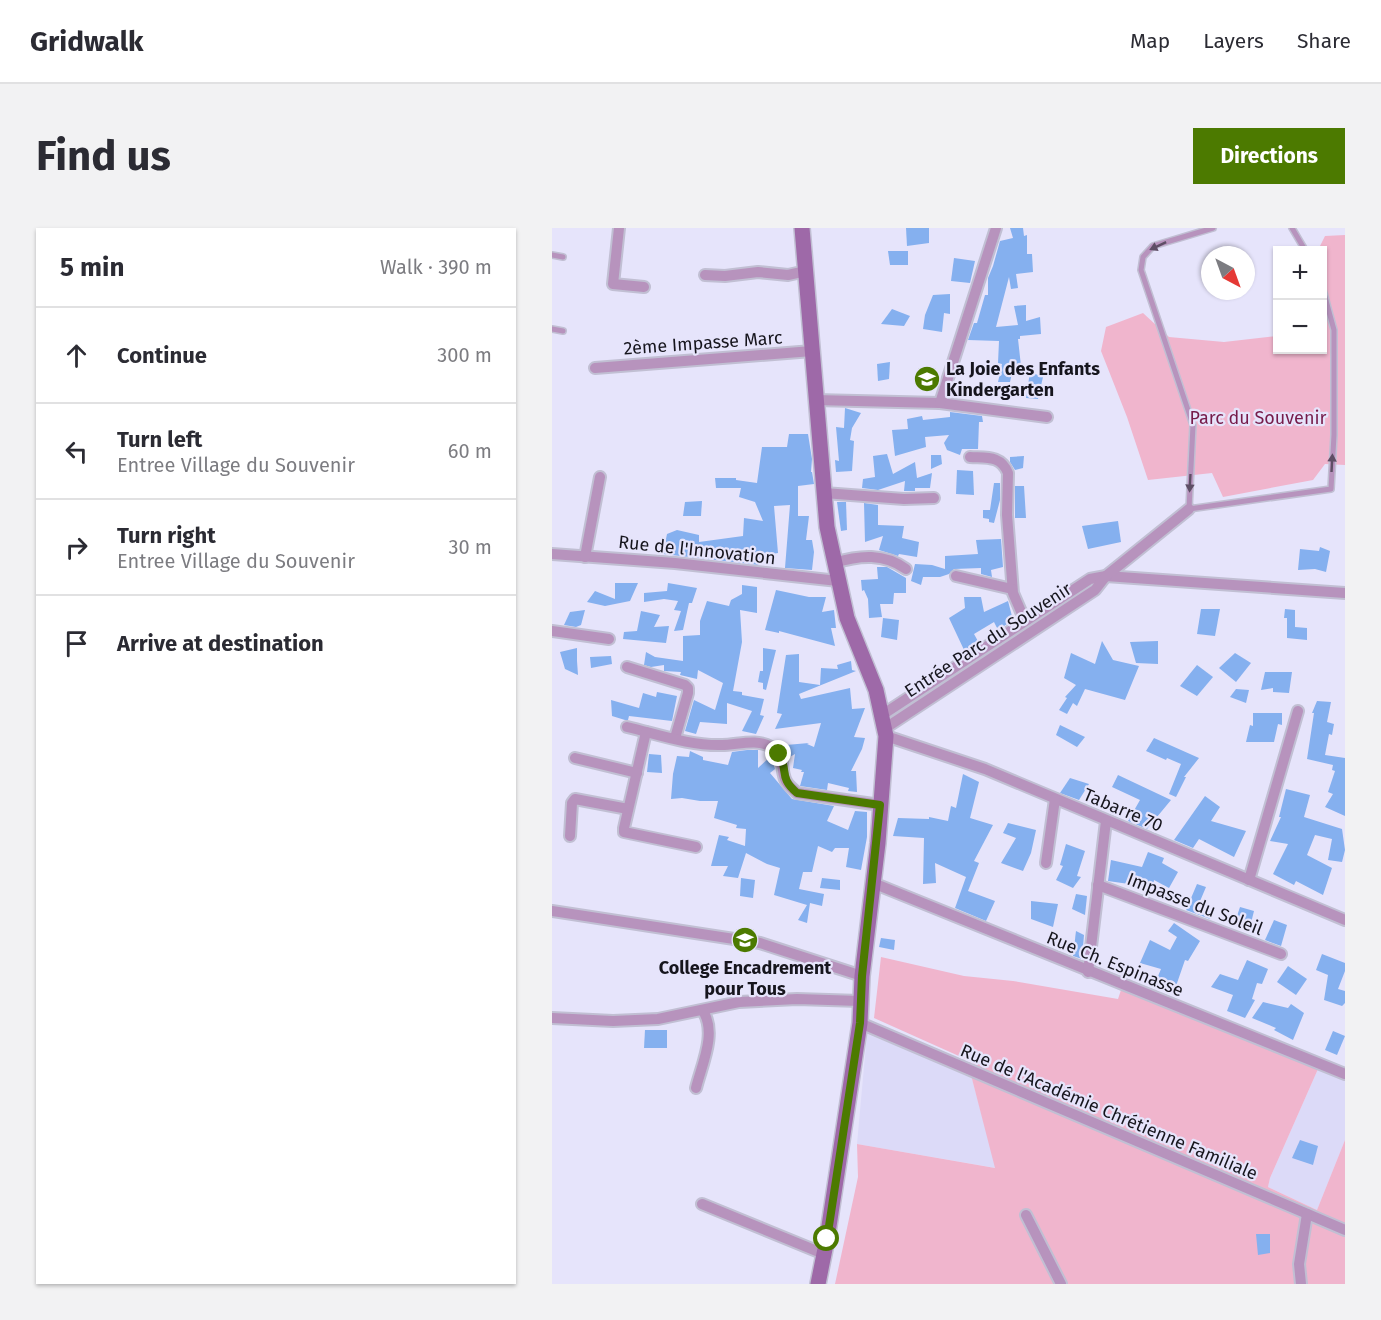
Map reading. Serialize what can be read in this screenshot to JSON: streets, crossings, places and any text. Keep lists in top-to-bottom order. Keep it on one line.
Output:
{"streets":{"street":["2ème Impasse Marc","Rue de l'Innovation","Entrée Parc du Souvenir","Tabarre 70","Impasse du Soleil","Rue Ch. Espinasse","Rue de l'Académie Chrétienne Familiale"]},"crossings":[["Entrée Parc du Souvenir","Tabarre 70"]],"parks":["Parc du Souvenir"],"places":{"school or university":["La Joie des Enfants Kindergarten","College Encadrement pour Tous"]},"north":"bottom right","page":{"header":"Gridwalk","nav":["Map","Layers","Share"],"buttons":"Directions","title":"Find us","heading":["5 min","Walk · 390 m"],"map_buttons":["+","−"],"list":[["Continue","300 m"],["Turn left","Entree Village du Souvenir","60 m"],["Turn right","Entree Village du Souvenir","30 m"],"Arrive at destination"]}}
